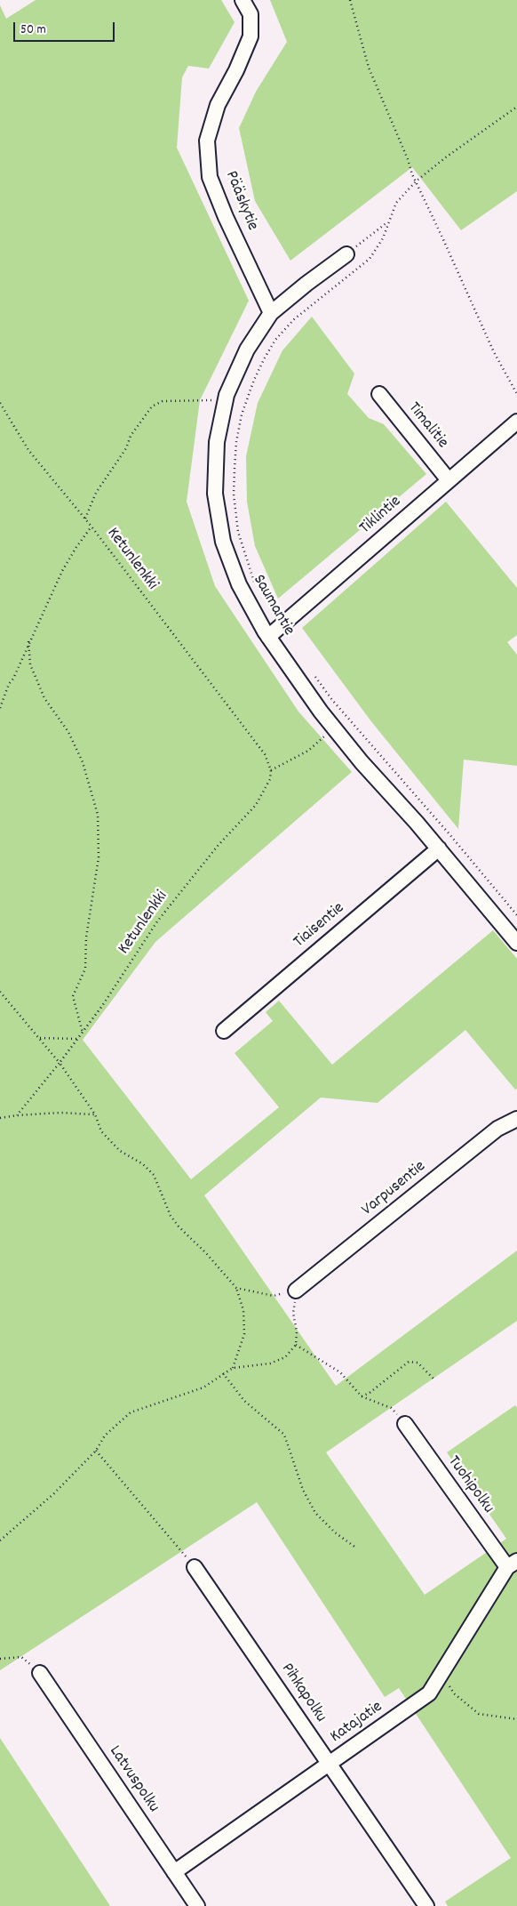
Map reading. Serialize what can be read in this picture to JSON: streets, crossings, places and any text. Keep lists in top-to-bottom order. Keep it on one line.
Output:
{"streets":{"street":["Pääskytie","Timalitie","Tiklintie","Saumantie","Tiaisentie","Varpusentie","Tuohipolku","Pihkapolku","Katajatie","Latvuspolku"],"path":["Ketunlenkki"]},"crossings":[["Pääskytie","Saumantie"],["Timalitie","Tiklintie"],["Tiklintie","Saumantie"],["Saumantie","Tiaisentie"],["Tuohipolku","Katajatie"],["Pihkapolku","Katajatie"],["Katajatie","Latvuspolku"]],"scale_bar":"50 m"}
